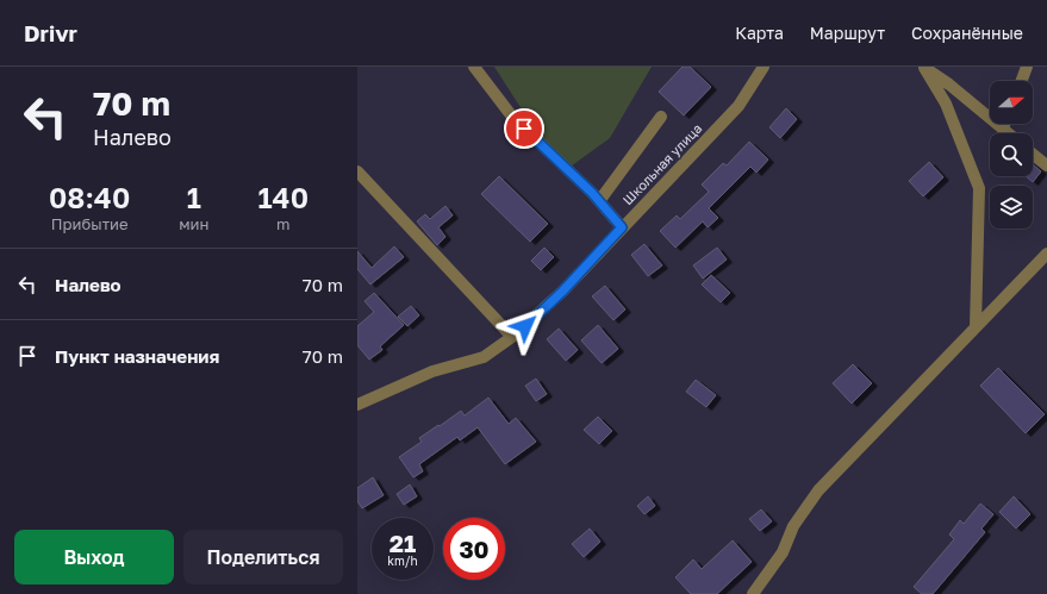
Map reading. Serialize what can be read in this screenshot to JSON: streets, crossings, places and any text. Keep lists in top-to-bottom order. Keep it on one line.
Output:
{"streets":{"street":["Школьная улица"]},"north":"right","page":{"header":"Drivr","nav":["Карта","Маршрут","Сохранённые"],"turn":["70 m","Налево"],"eta":["08:40","Прибытие","1","мин","140","m"],"list":[{"name":"Налево","value":"70 m"},{"name":"Пункт назначения","value":"70 m"}],"speed":"21 km/h","limit":"30","buttons":["Выход","Поделиться"]}}
